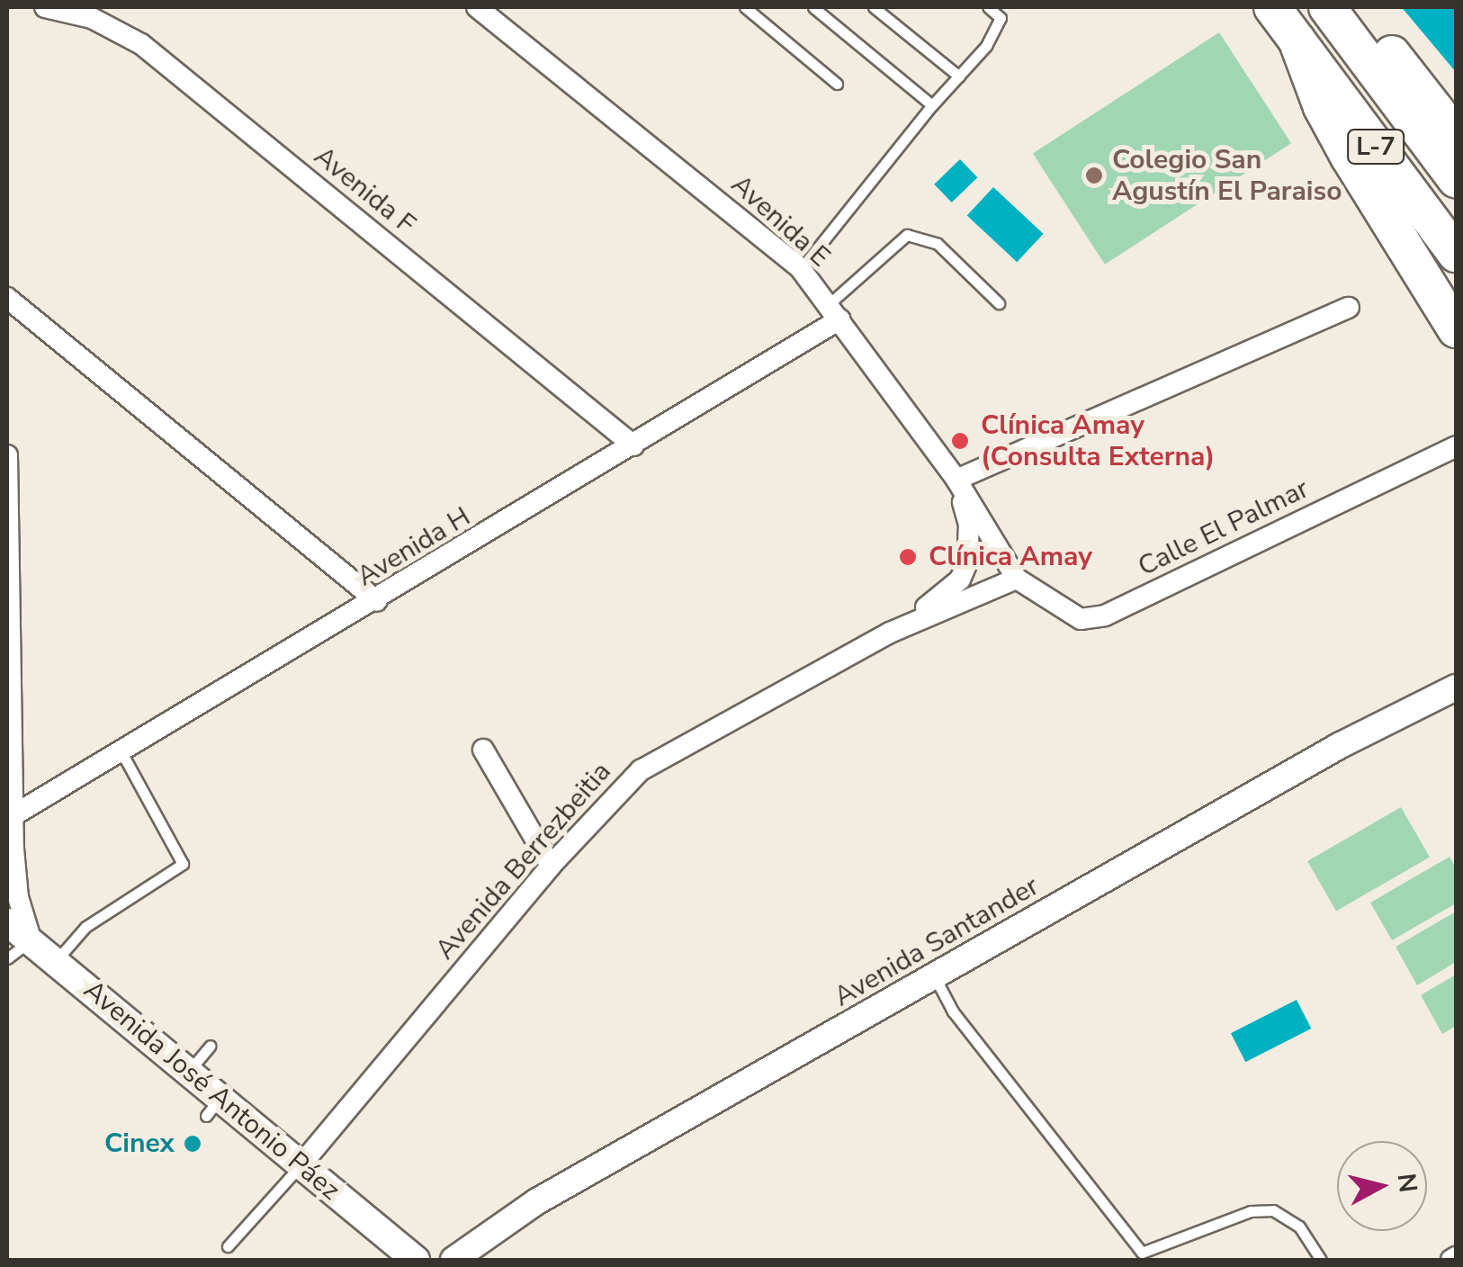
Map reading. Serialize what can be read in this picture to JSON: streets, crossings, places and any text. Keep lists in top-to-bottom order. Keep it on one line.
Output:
{"streets":{"highway":["L-7"],"main road":["Avenida José Antonio Páez"],"street":["Avenida F","Avenida E","Calle El Palmar","Avenida H","Avenida Berrezbeitia","Avenida Santander"]},"crossings":[["Avenida F","Avenida H"],["Avenida E","Calle El Palmar"],["Avenida E","Avenida H"],["Avenida E","Avenida Berrezbeitia"],["Calle El Palmar","Avenida Berrezbeitia"],["Avenida Berrezbeitia","Avenida José Antonio Páez"]],"places":["Colegio San Agustín El Paraiso","Clínica Amay (Consulta Externa)","Clínica Amay","Cinex"],"north":"right"}
